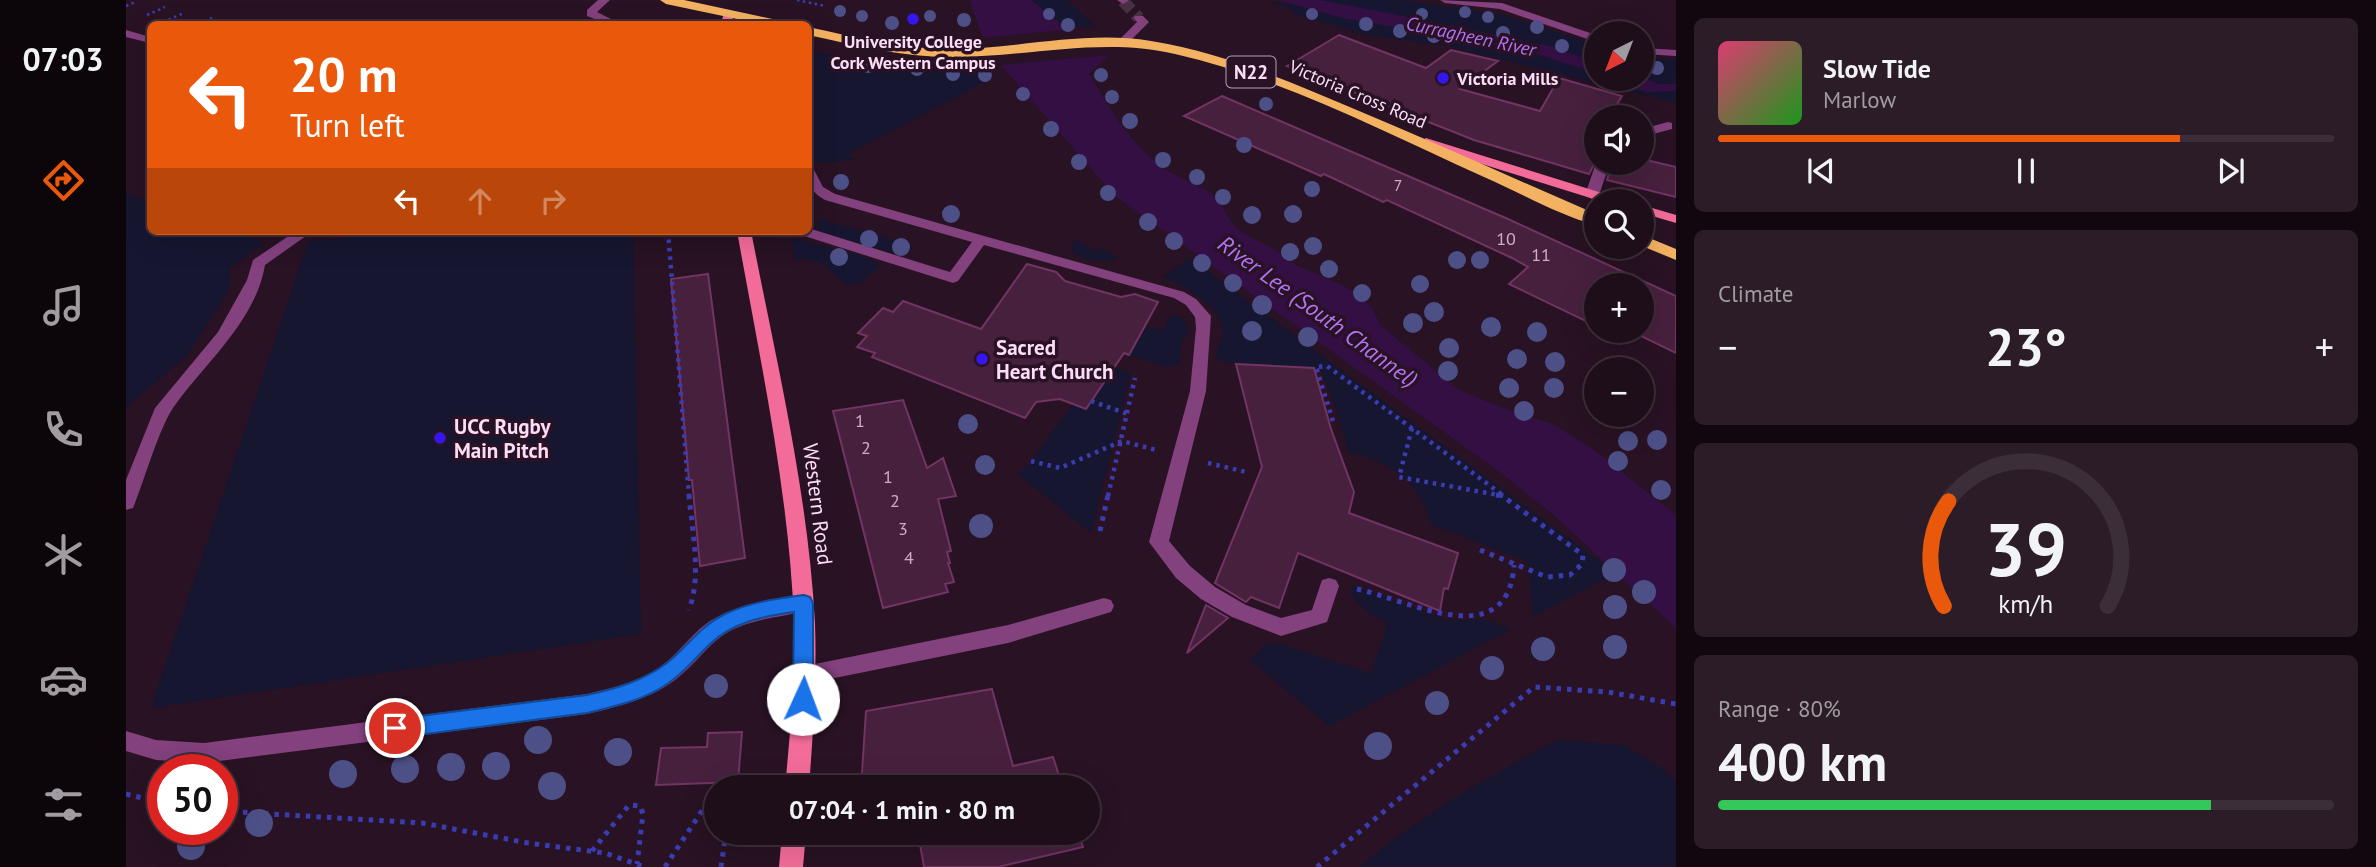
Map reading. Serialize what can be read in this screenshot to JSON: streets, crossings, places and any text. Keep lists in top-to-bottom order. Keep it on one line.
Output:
{"streets":{"highway":["N22","Victoria Cross Road"],"main road":["Western Road"]},"water":["Curragheen River","River Lee (South Channel)"],"places":["University College Cork Western Campus","Victoria Mills","Sacred Heart Church","UCC Rugby Main Pitch"],"house_numbers":["7","10","11","1","2","1","2","3","4"],"north":"bottom left","page":{"tabs":"07:03","map_buttons":["+","−"],"turn":["20 m","Turn left"],"song":["Slow Tide","Marlow"],"tile":["Climate",["Range · 80%","400 km"]],"heat":["−","23°","+"],"limit":"50","trip":"07:04 · 1 min · 80 m","gauge":["39","km/h"]}}
